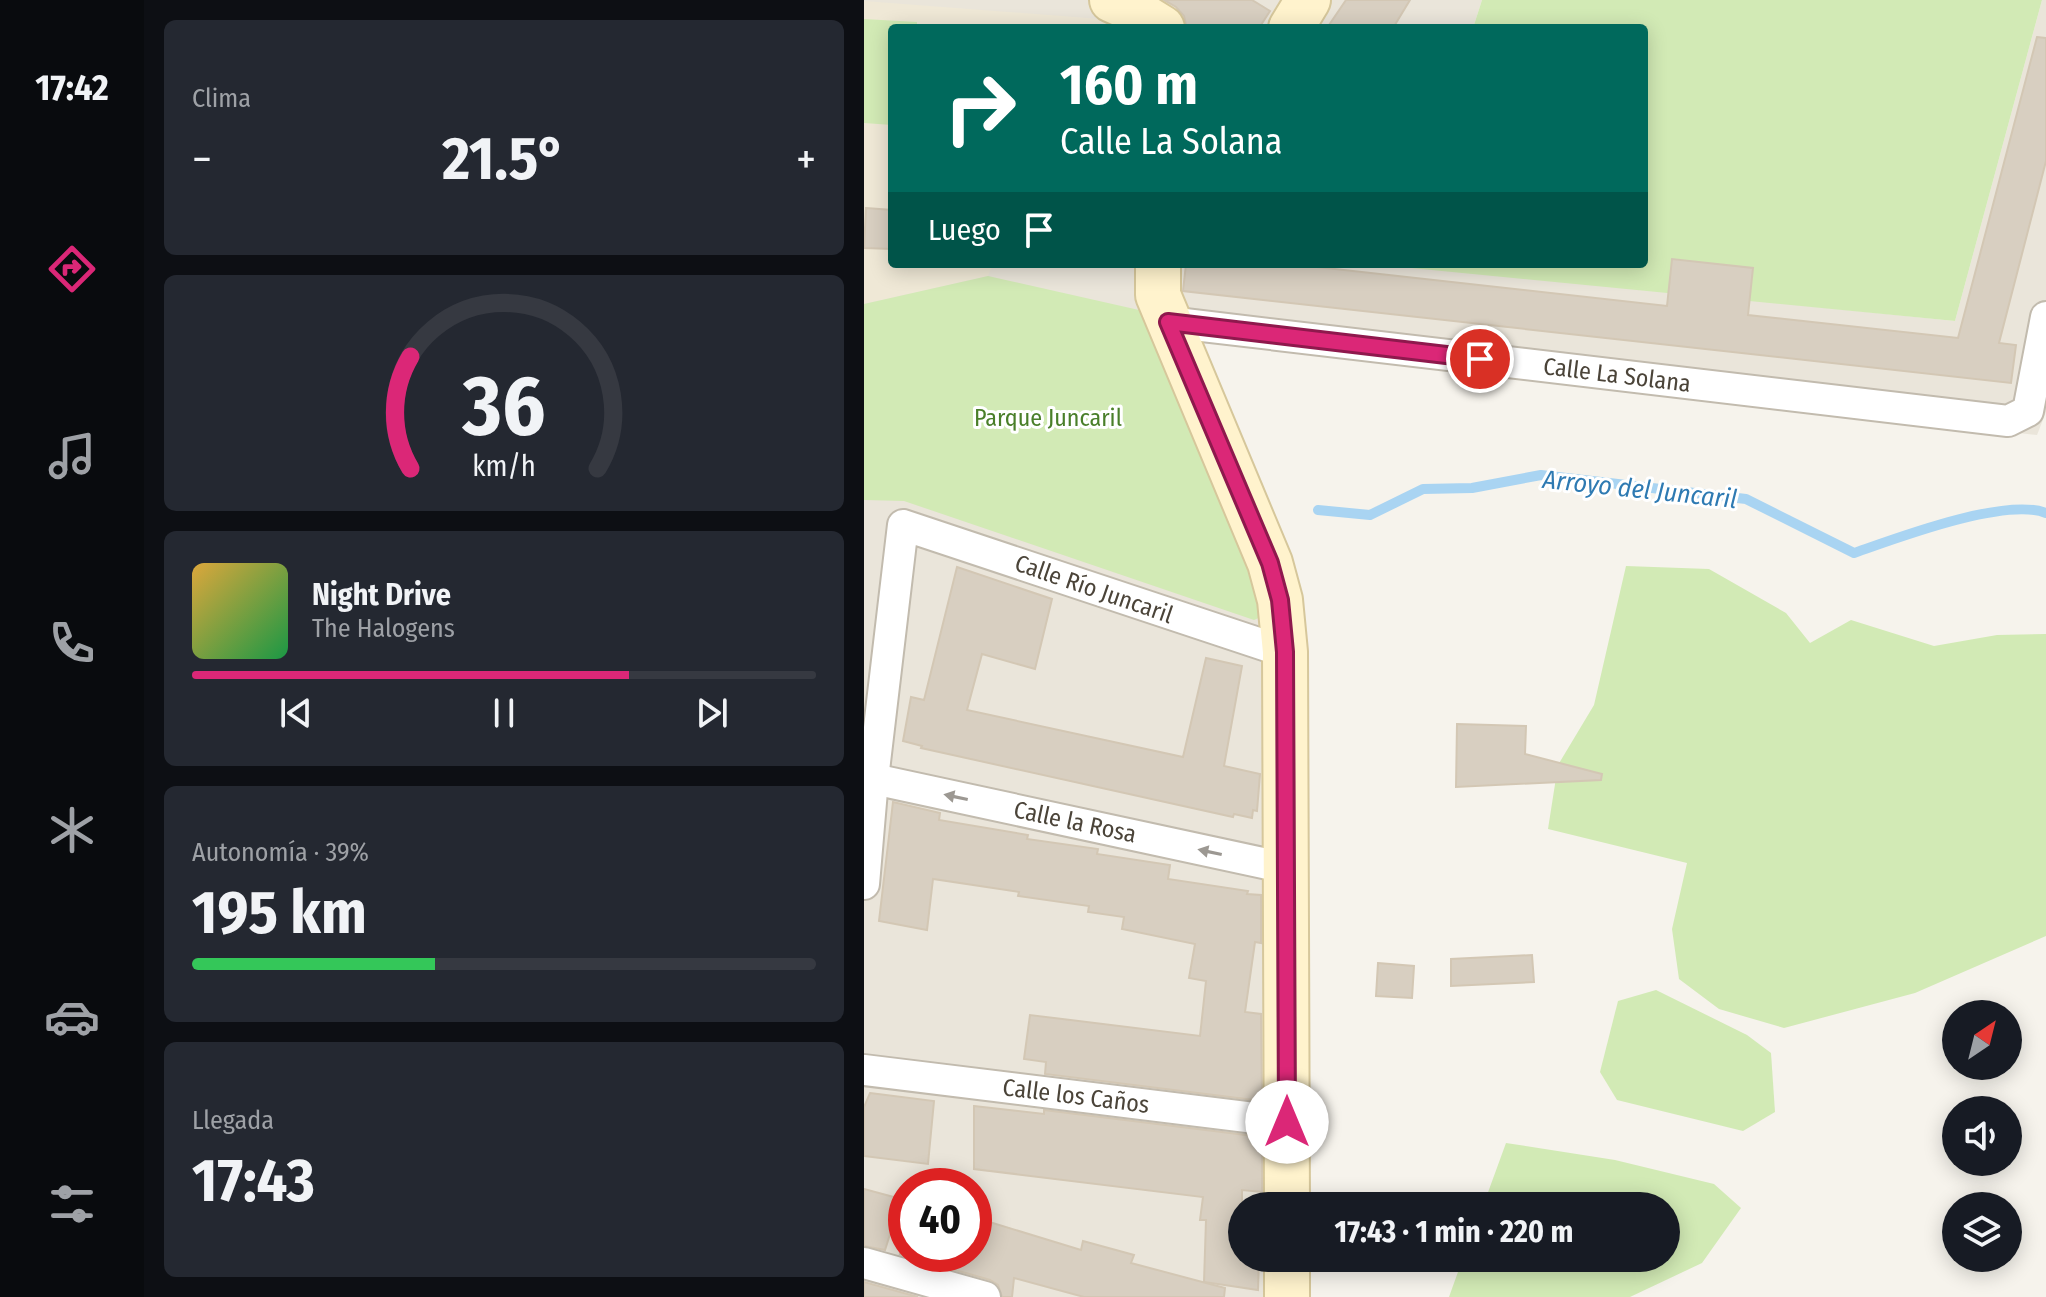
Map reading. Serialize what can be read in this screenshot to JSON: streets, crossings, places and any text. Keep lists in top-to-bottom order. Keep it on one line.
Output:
{"streets":{"street":["Calle La Solana","Calle Río Juncaril","Calle la Rosa","Calle los Caños"]},"crossings":[["Calle Río Juncaril","Calle la Rosa"]],"one_way":["Calle la Rosa"],"water":["Arroyo del Juncaril"],"parks":["Parque Juncaril"],"north":"top right","page":{"tabs":"17:42","tile":["Clima",["Autonomía · 39%","195 km"],["Llegada","17:43"]],"turn":["160 m","Calle La Solana"],"heat":["−","21.5°","+"],"then":"Luego","song":["Night Drive","The Halogens"],"limit":"40","trip":"17:43 · 1 min · 220 m","gauge":["36","km/h"]}}
